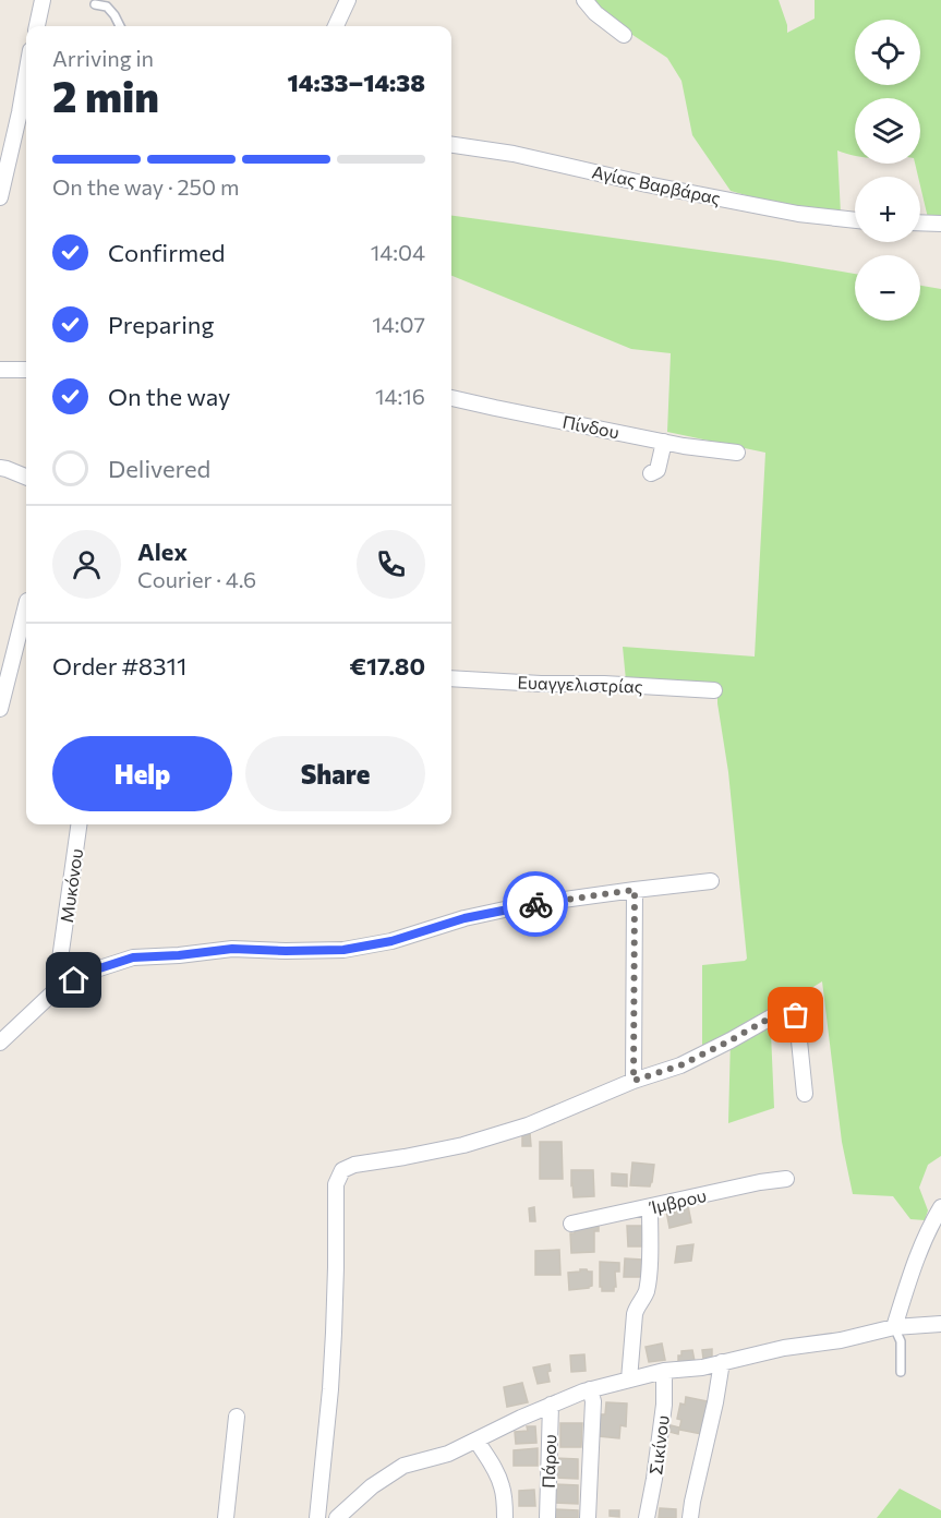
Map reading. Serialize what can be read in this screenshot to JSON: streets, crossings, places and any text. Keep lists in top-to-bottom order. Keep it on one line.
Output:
{"streets":{"street":["Αγίας Βαρβάρας","Πίνδου","Ευαγγελιστρίας","Μυκόνου","Ίμβρου","Σικίνου","Πάρου"]},"page":{"map_buttons":["+","−"],"heading":["2 min","Arriving in","14:33–14:38"],"panel":["Alex","Courier · 4.6","Order #8311","€17.80"],"bar":"On the way · 250 m","list":[["Confirmed","14:04"],["Preparing","14:07"],["On the way","14:16"],"Delivered"],"buttons":["Help","Share"]}}
